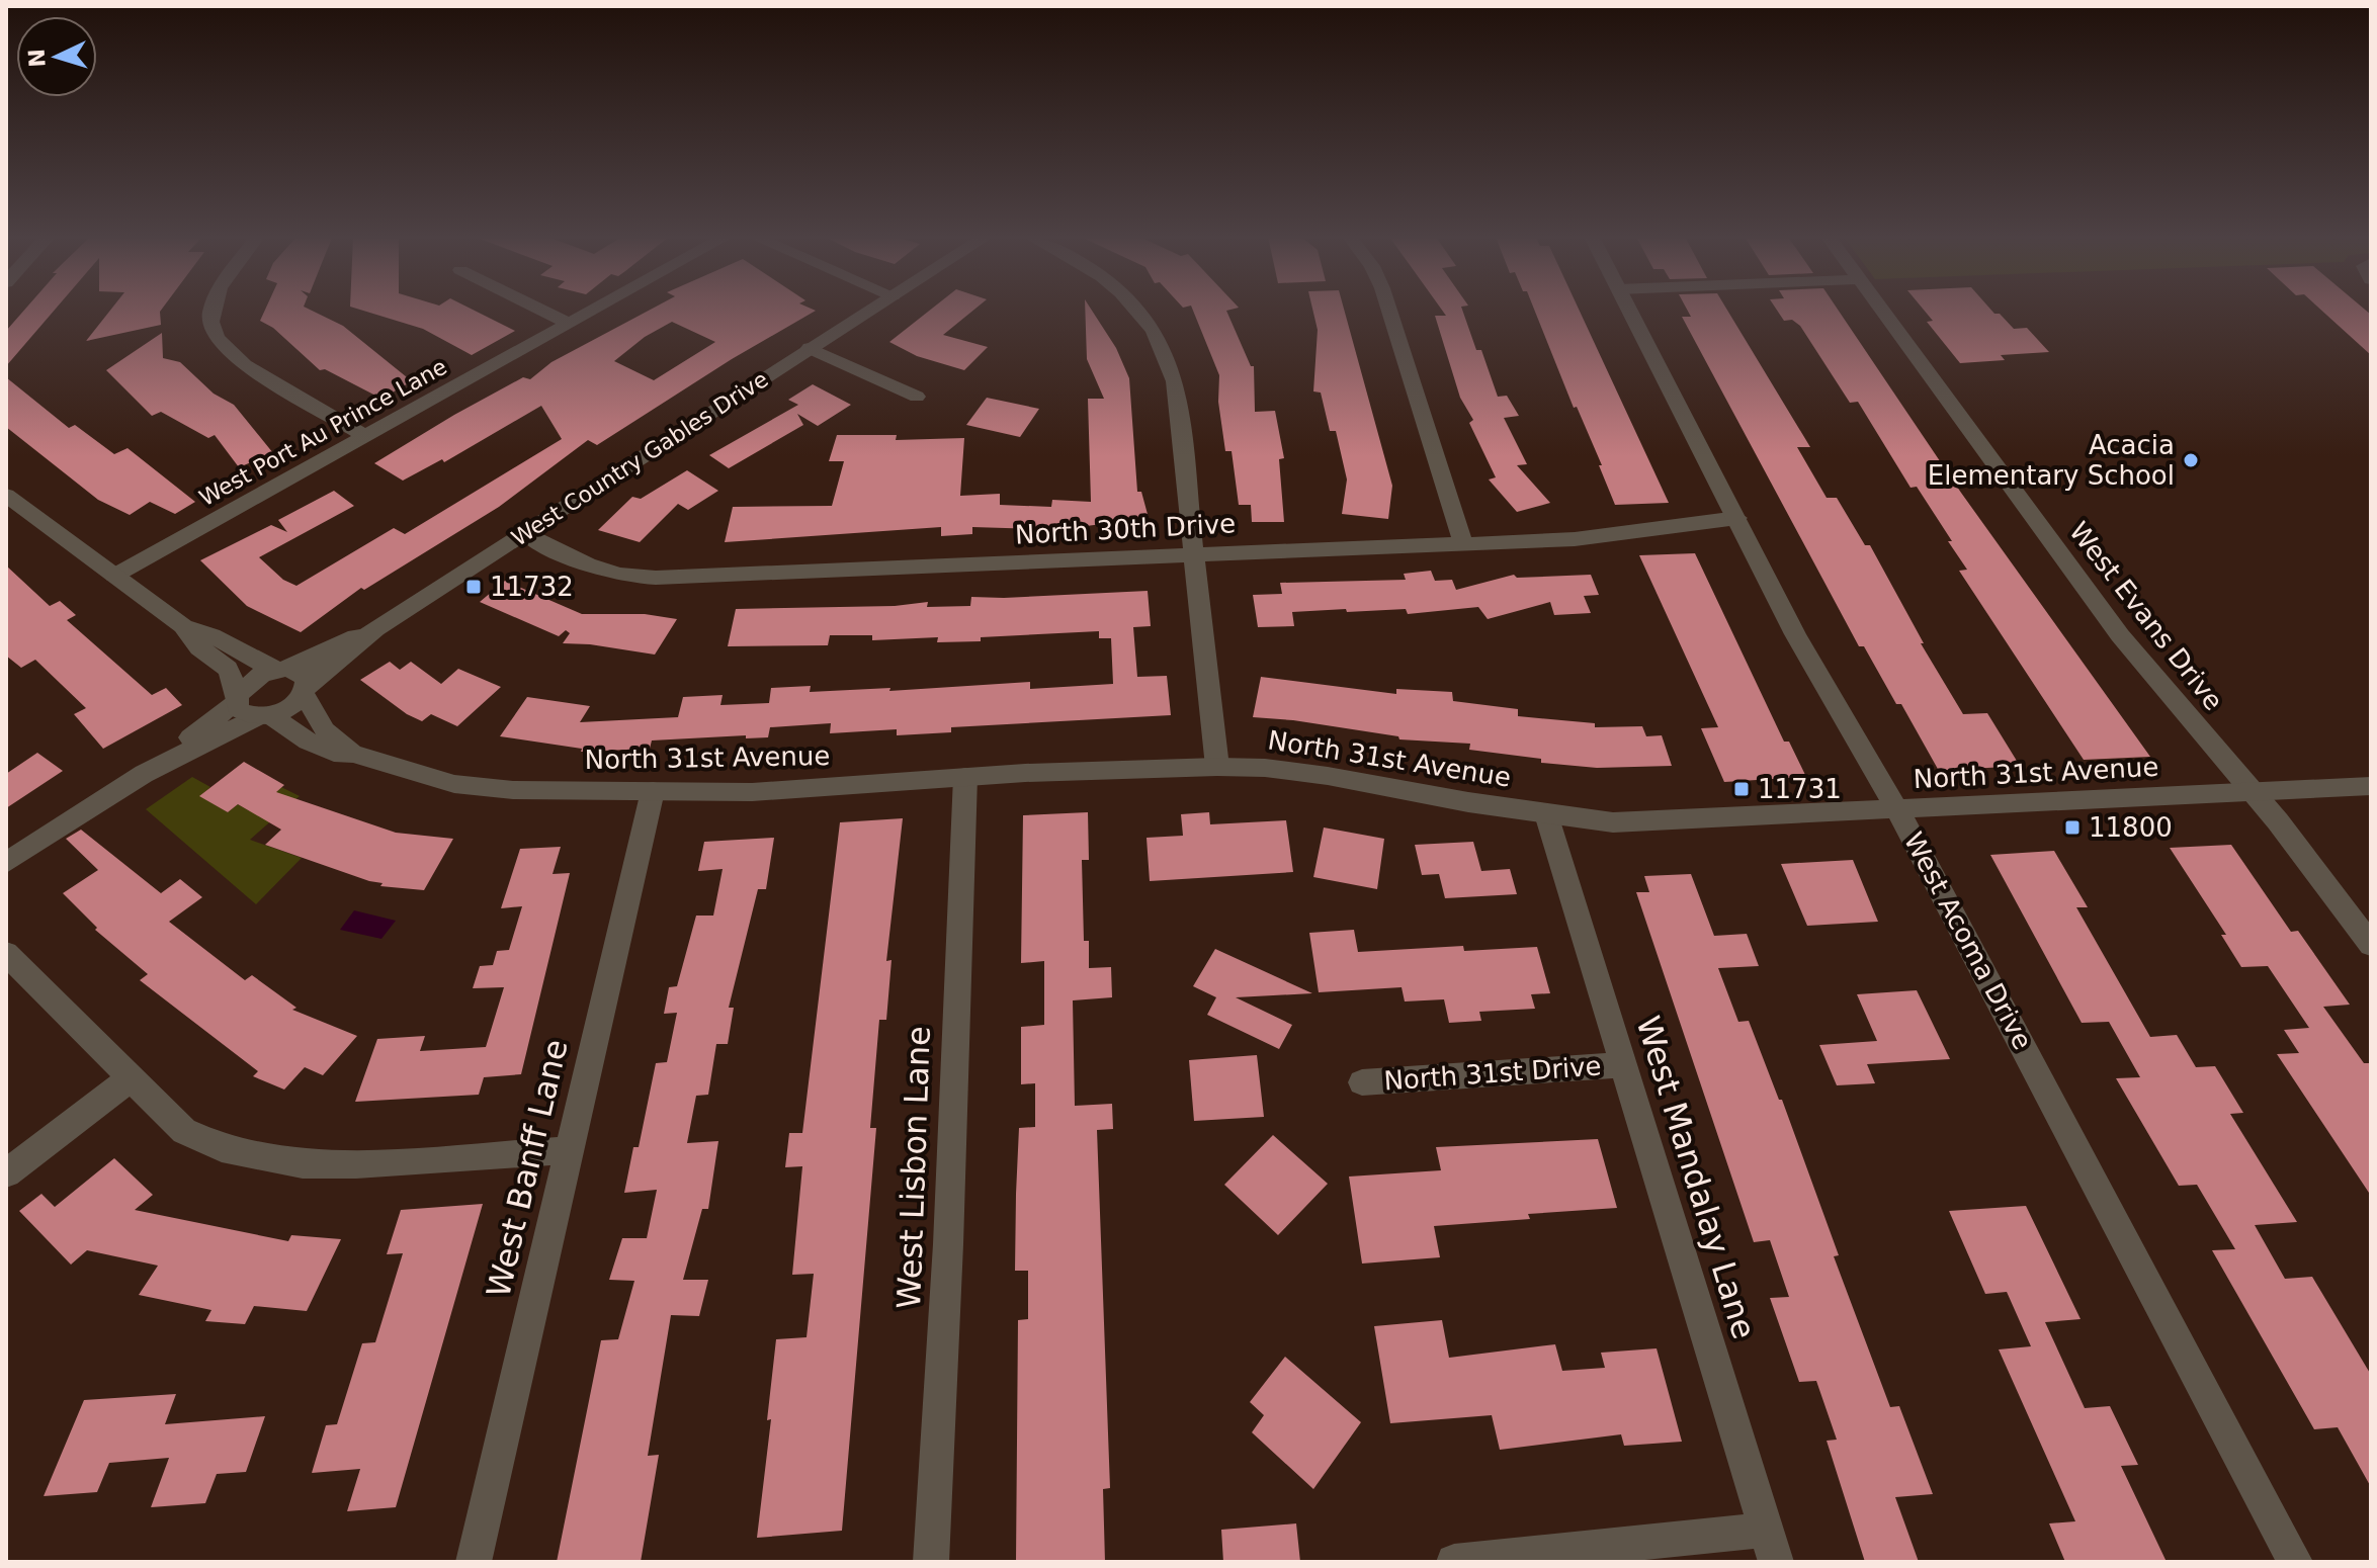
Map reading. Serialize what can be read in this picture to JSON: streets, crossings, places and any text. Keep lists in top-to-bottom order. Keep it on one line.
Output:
{"streets":{"street":["West Port Au Prince Lane","West Country Gables Drive","North 30th Drive","West Evans Drive","North 31st Avenue","West Acoma Drive","North 31st Drive","West Lisbon Lane","West Banff Lane","West Mandalay Lane"]},"crossings":[["West Country Gables Drive","North 30th Drive"],["North 30th Drive","West Acoma Drive"],["West Evans Drive","North 31st Avenue"],["North 31st Avenue","West Acoma Drive"],["North 31st Avenue","West Lisbon Lane"],["North 31st Avenue","West Banff Lane"],["North 31st Avenue","West Mandalay Lane"],["North 31st Drive","West Mandalay Lane"]],"places":{"other":["Acacia Elementary School"],"transit":["11732","11731","11800"]},"north":"left"}
